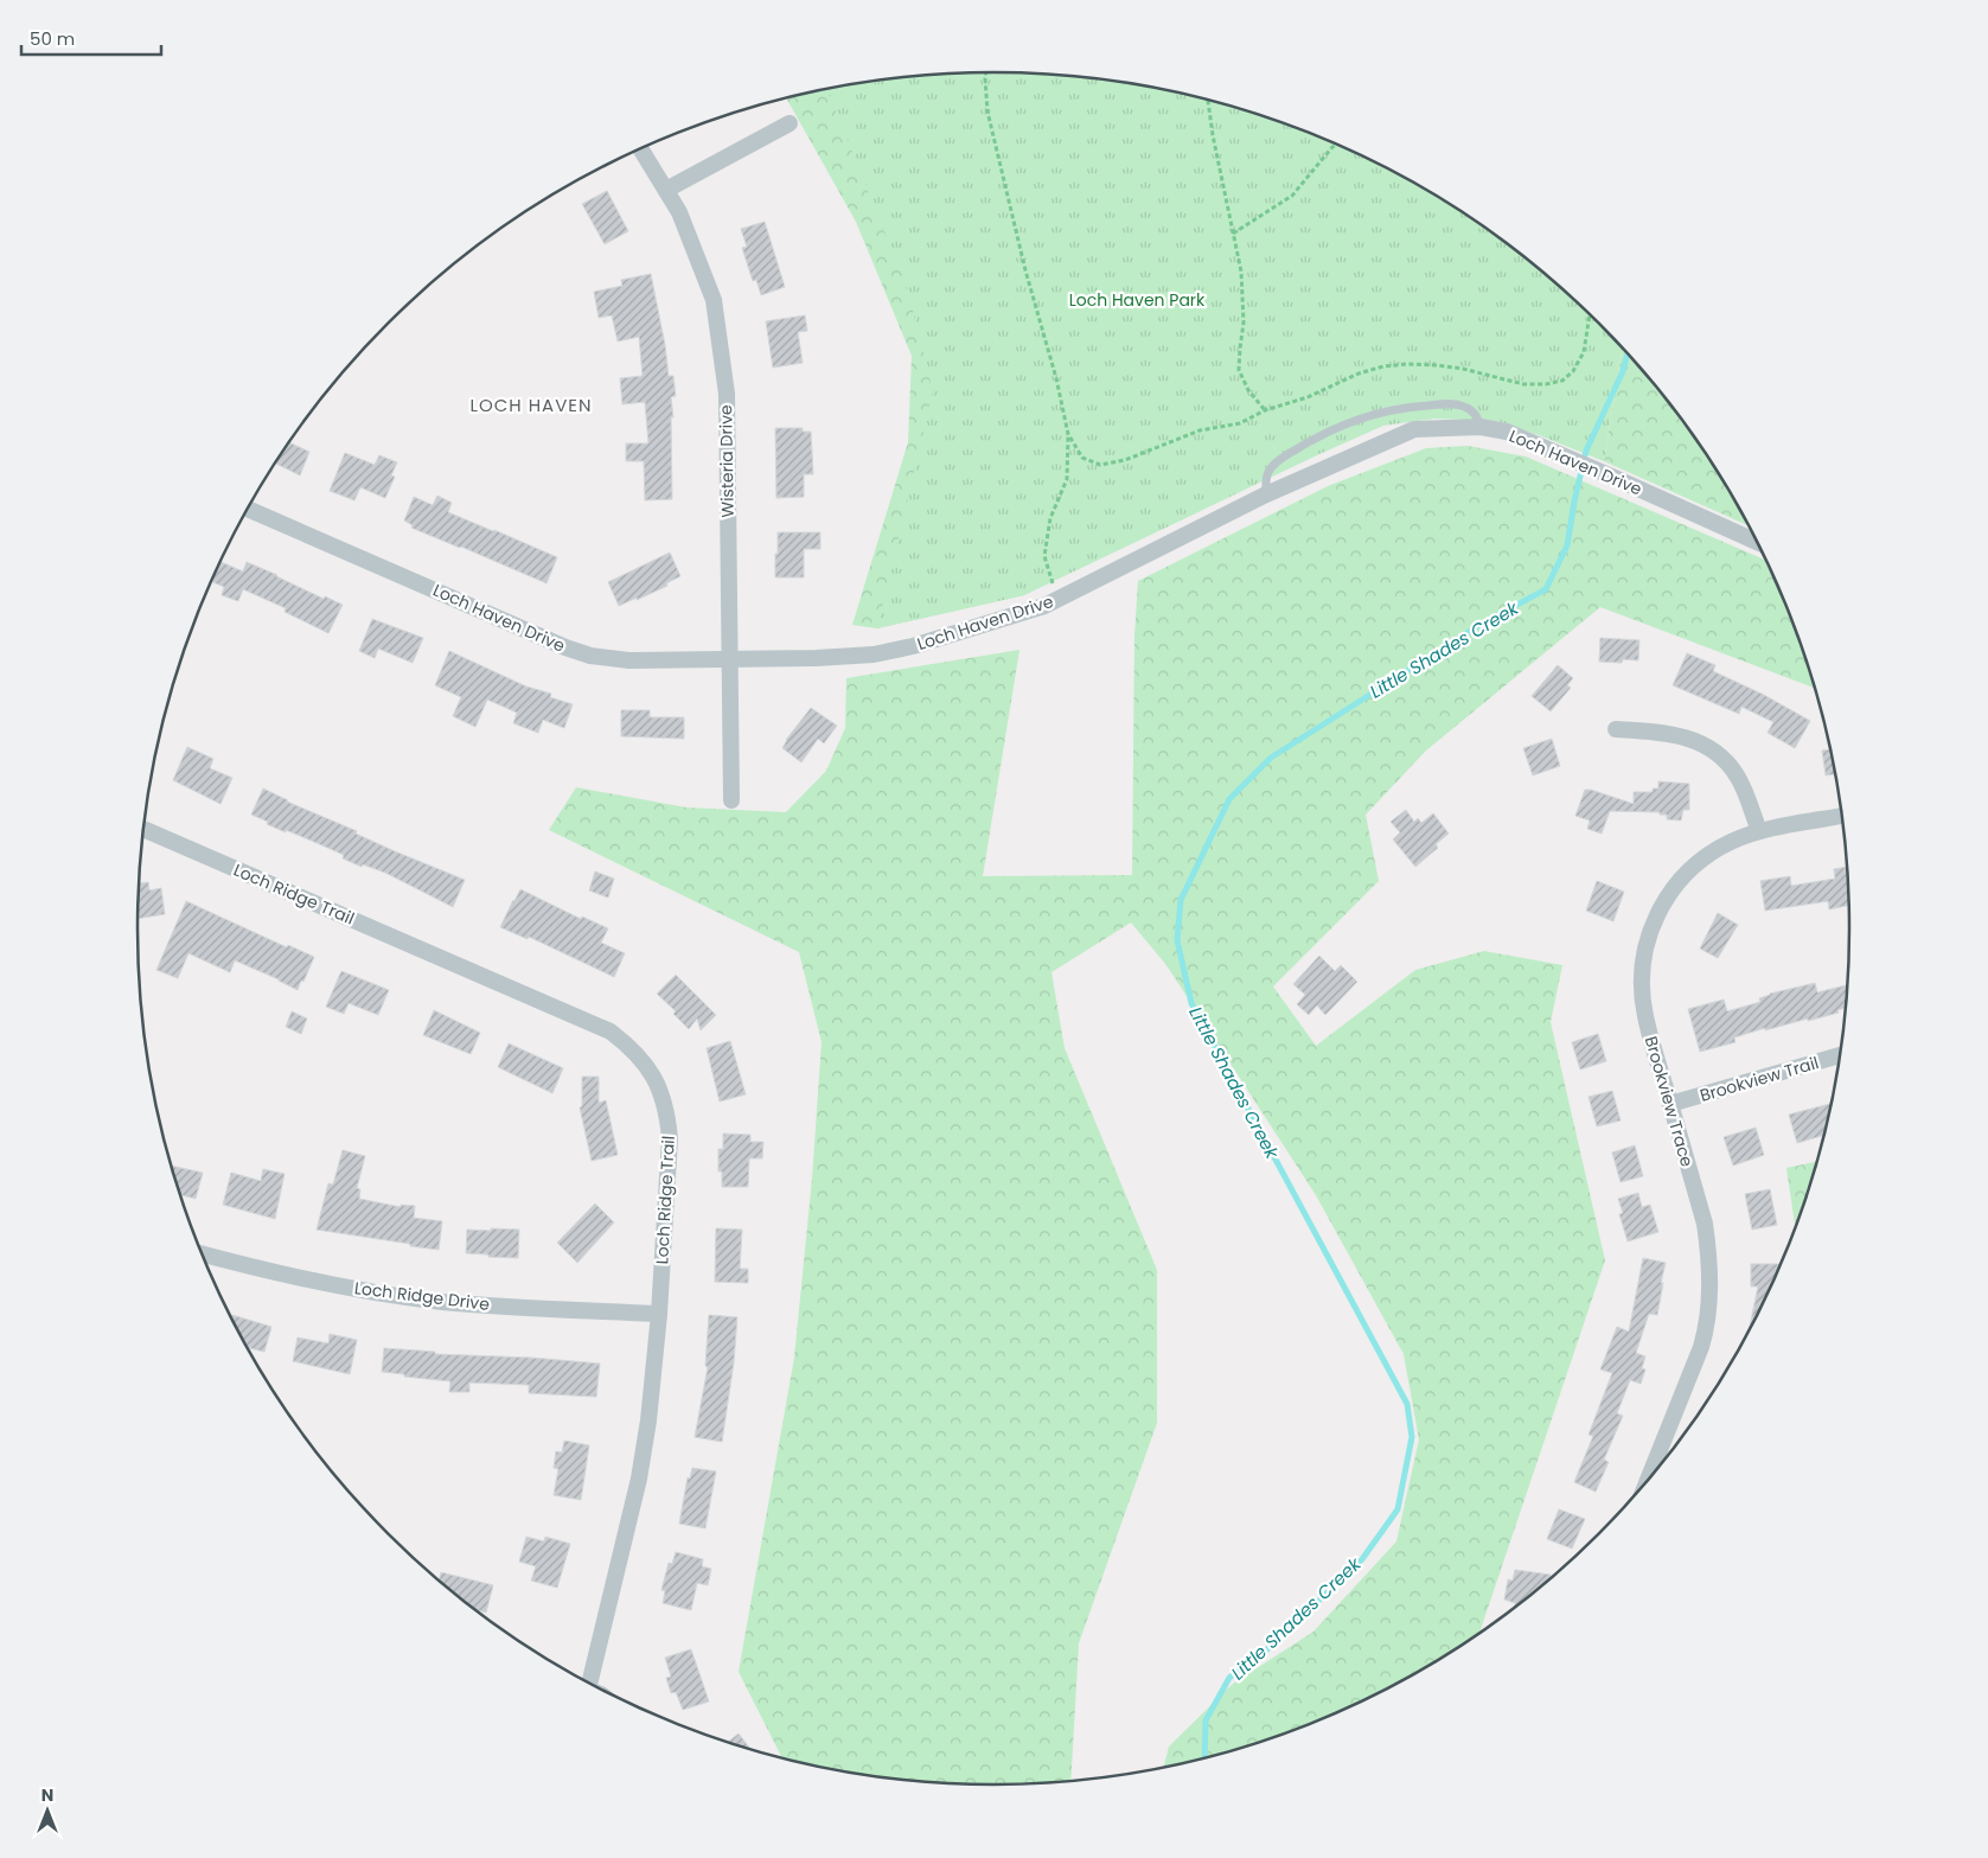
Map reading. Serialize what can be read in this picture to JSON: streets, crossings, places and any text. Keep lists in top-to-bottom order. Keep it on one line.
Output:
{"streets":{"street":["Wisteria Drive","Loch Haven Drive","Loch Ridge Trail","Brookview Trail","Brookview Trace","Loch Ridge Drive"]},"crossings":[["Wisteria Drive","Loch Haven Drive"],["Loch Ridge Trail","Loch Ridge Drive"],["Brookview Trail","Brookview Trace"]],"districts":["LOCH HAVEN"],"water":["Little Shades Creek"],"parks":["Loch Haven Park"],"scale_bar":"50 m","north":"top"}
